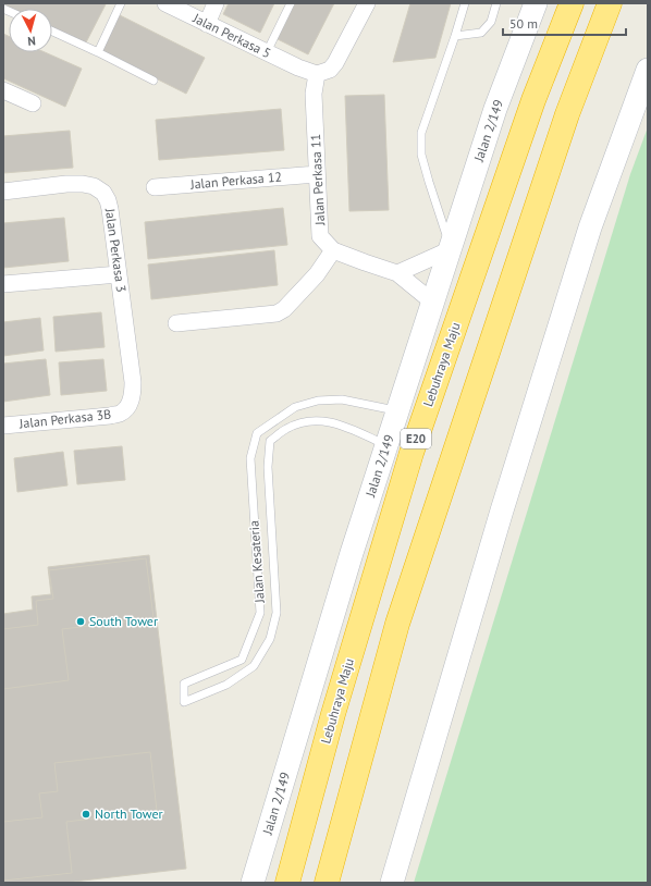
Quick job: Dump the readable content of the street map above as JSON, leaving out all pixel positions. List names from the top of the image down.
{
  "streets": {
    "highway": ["Lebuhraya Maju", "E20"],
    "main road": ["Jalan 2/149"],
    "street": [
      "Jalan Perkasa 5",
      "Jalan Perkasa 11",
      "Jalan Perkasa 12",
      "Jalan Perkasa 3",
      "Jalan Perkasa 3B"
    ],
    "lane": ["Jalan Kesateria"]
  },
  "crossings": [
    ["Jalan Perkasa 5", "Jalan Perkasa 11"],
    ["Jalan 2/149", "Jalan Kesateria"],
    ["Jalan Perkasa 11", "Jalan Perkasa 12"],
    ["Jalan Perkasa 3", "Jalan Perkasa 3B"]
  ],
  "places": ["South Tower", "North Tower"],
  "scale_bar": "50 m",
  "north": "bottom"
}
